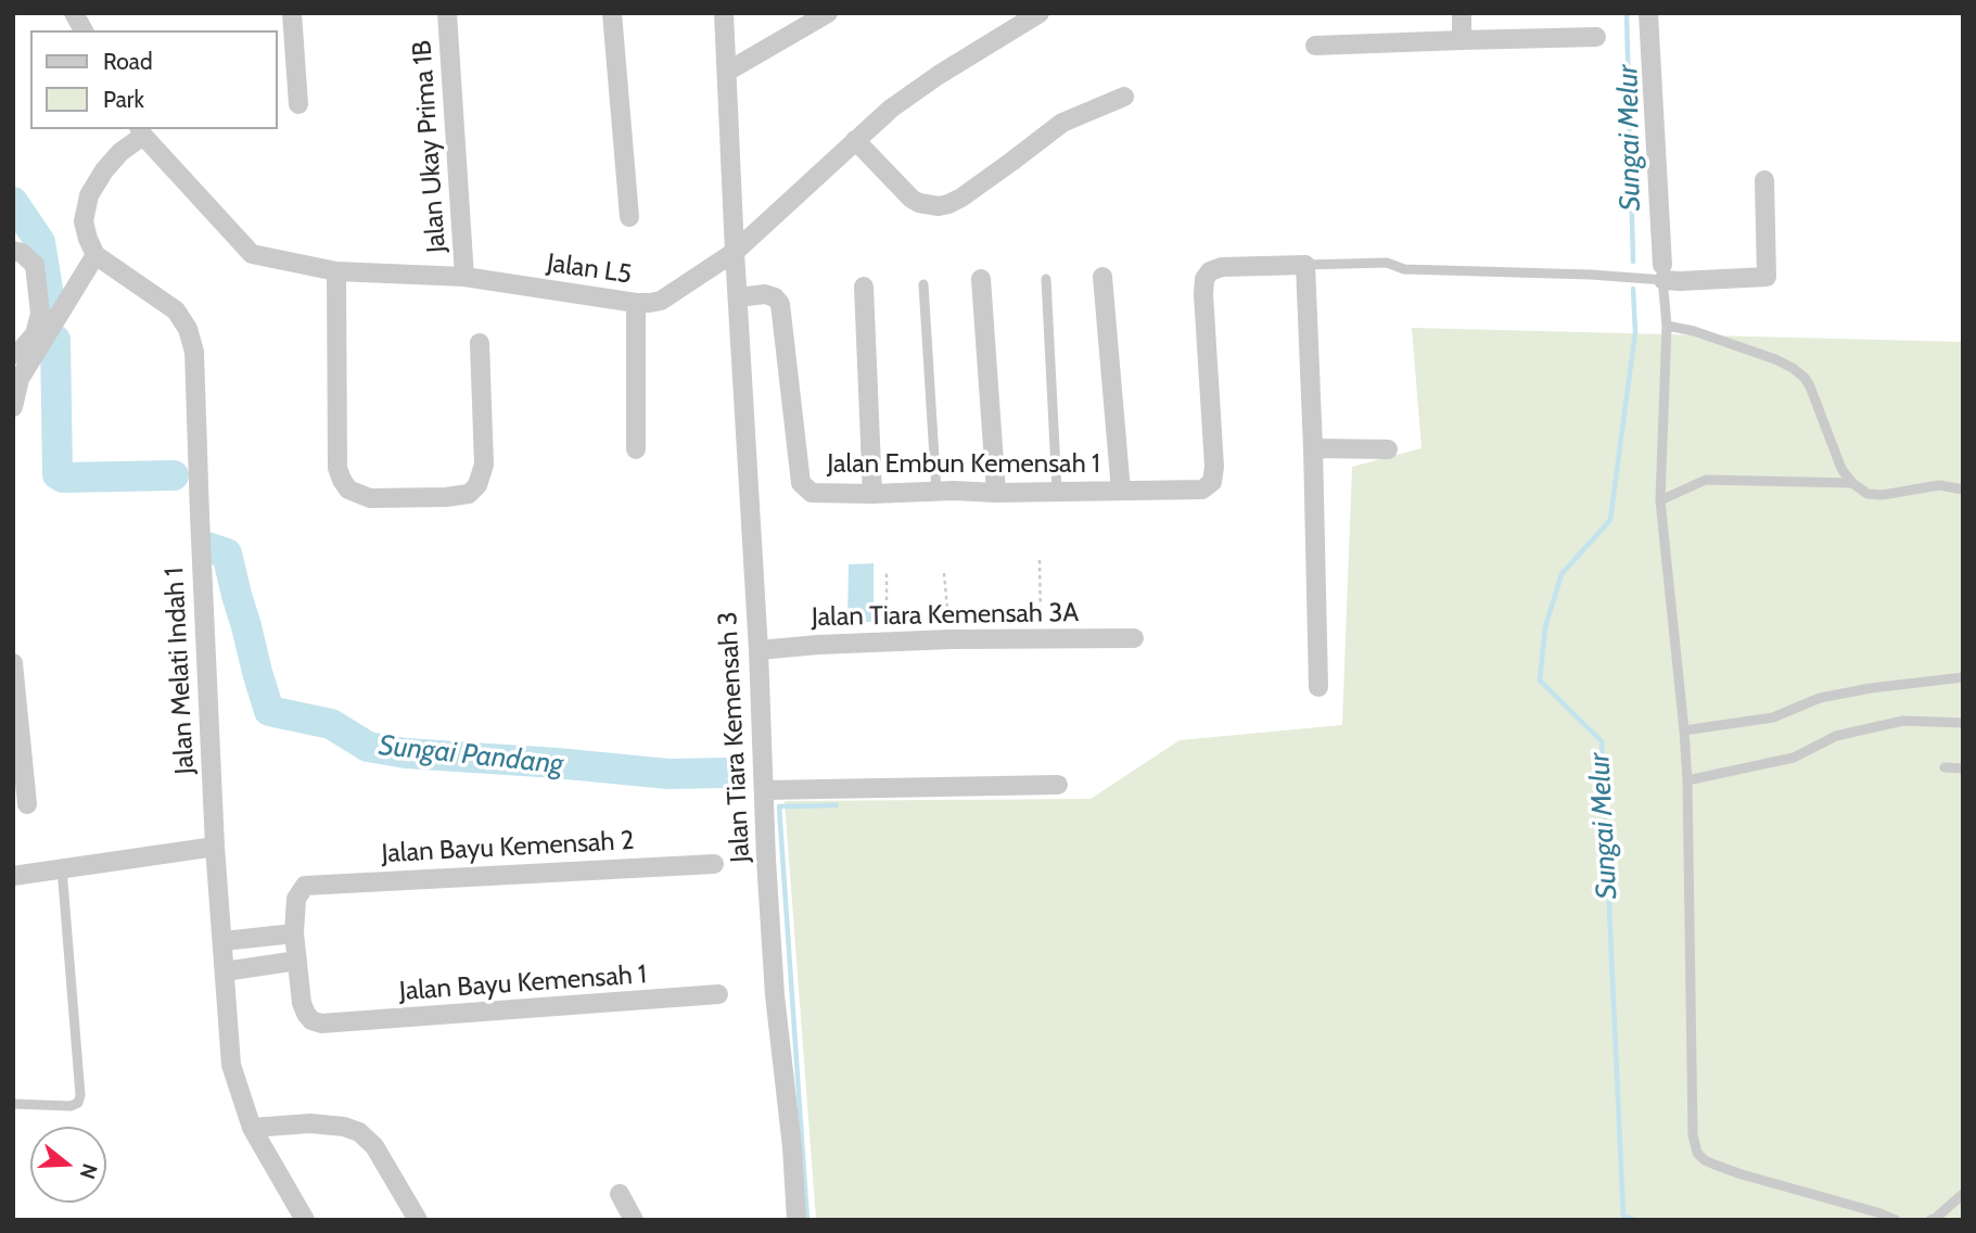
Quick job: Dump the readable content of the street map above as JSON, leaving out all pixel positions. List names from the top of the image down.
{
  "streets": {
    "street": [
      "Jalan Ukay Prima 1B",
      "Jalan L5",
      "Jalan Embun Kemensah 1",
      "Jalan Tiara Kemensah 3A",
      "Jalan Melati Indah 1",
      "Jalan Tiara Kemensah 3",
      "Jalan Bayu Kemensah 2",
      "Jalan Bayu Kemensah 1"
    ]
  },
  "crossings": [
    ["Jalan Ukay Prima 1B", "Jalan L5"],
    ["Jalan L5", "Jalan Tiara Kemensah 3"],
    ["Jalan Embun Kemensah 1", "Jalan Tiara Kemensah 3"],
    ["Jalan Tiara Kemensah 3A", "Jalan Tiara Kemensah 3"]
  ],
  "water": ["Sungai Melur", "Sungai Pandang"],
  "legend": ["Road", "Park"],
  "north": "right"
}
